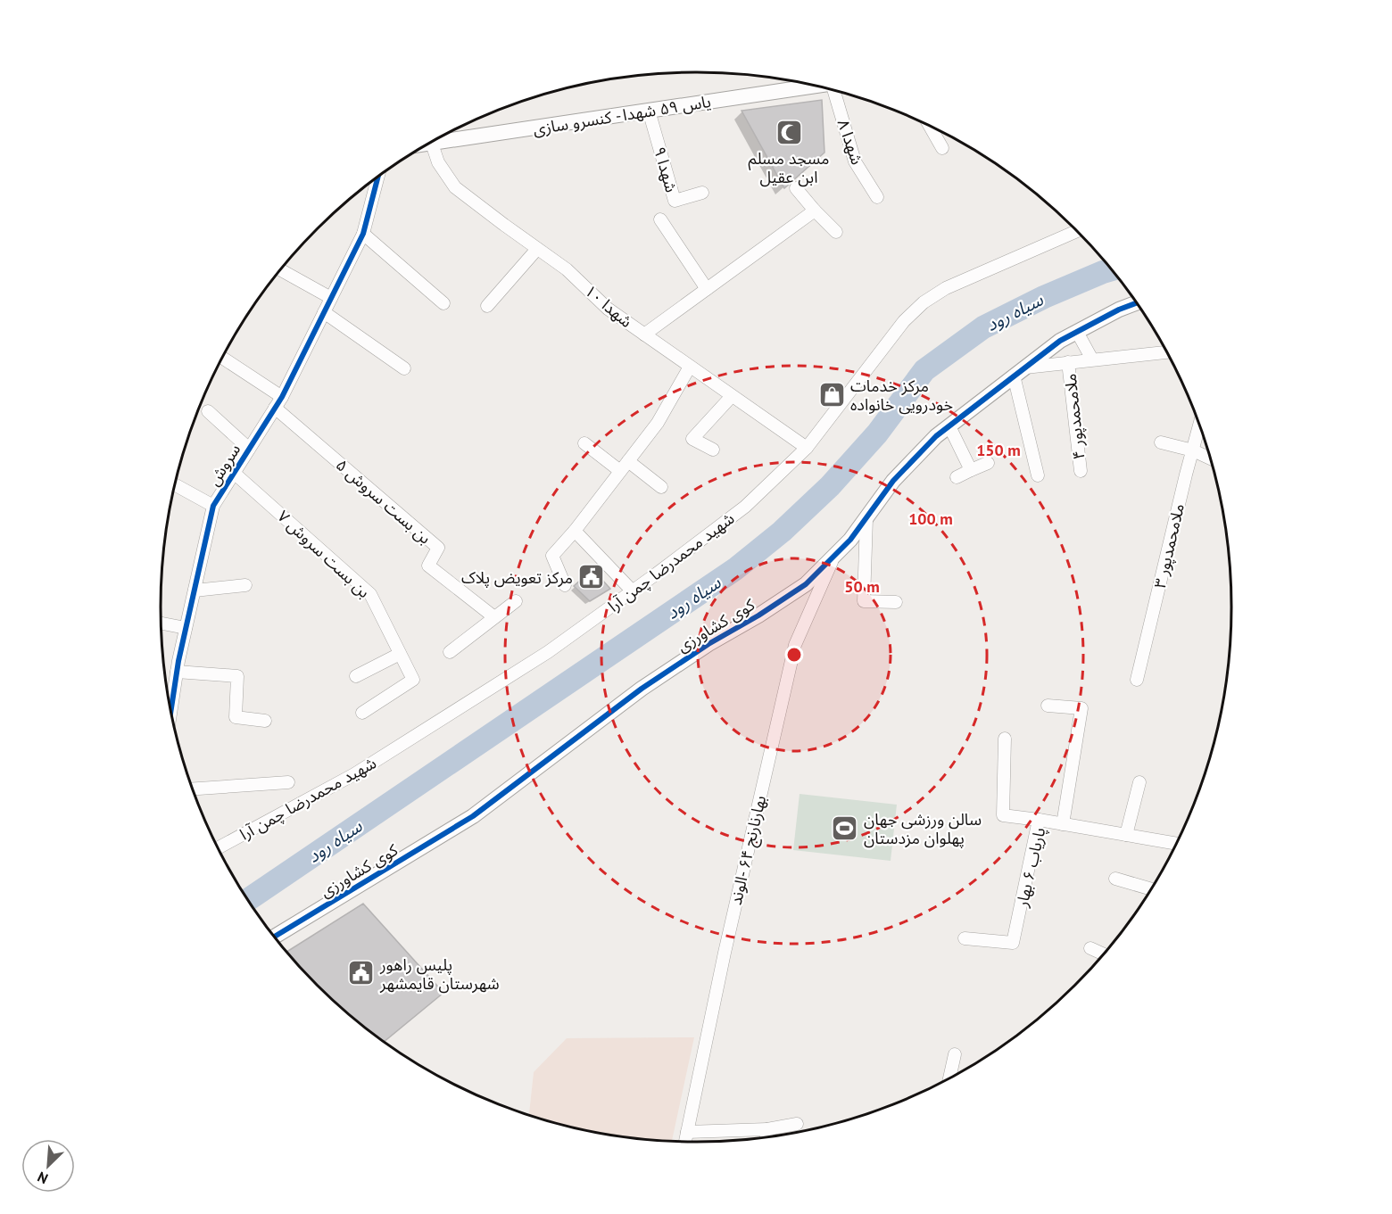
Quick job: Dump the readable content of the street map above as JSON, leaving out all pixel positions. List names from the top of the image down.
{
  "streets": {
    "street": [
      "یاس ۵۹ شهدا - کنسرو سازی",
      "شهدا ۸",
      "شهدا ۹",
      "شهدا ۱۰",
      "ملامحمدپور ۴",
      "سروش",
      "بن بست سروش ۵",
      "ملامحمدپور ۳",
      "بن بست سروش ۷",
      "شهید محمدرضا چمن آرا",
      "کوی کشاورزی",
      "بهارنارنج ۶۴ -الوند",
      "پاریاب ۶ بهار"
    ]
  },
  "crossings": [
    ["یاس ۵۹ شهدا - کنسرو سازی", "شهدا ۹"],
    ["یاس ۵۹ شهدا - کنسرو سازی", "شهدا ۱۰"],
    ["شهدا ۱۰", "شهید محمدرضا چمن آرا"],
    ["سروش", "بن بست سروش ۵"],
    ["سروش", "بن بست سروش ۷"],
    ["کوی کشاورزی", "بهارنارنج ۶۴ -الوند"]
  ],
  "water": ["سیاه رود"],
  "places": {
    "mosque": ["مسجد مسلم ابن عقیل"],
    "shop": ["مرکز خدمات خودرویی خانواده"],
    "public building": ["مرکز تعویض پلاک", "پلیس راهور شهرستان قایمشهر"],
    "sports": ["سالن ورزشی جهان پهلوان مزدستان"]
  },
  "north": "bottom left",
  "rings": ["150 m", "100 m", "50 m"]
}
